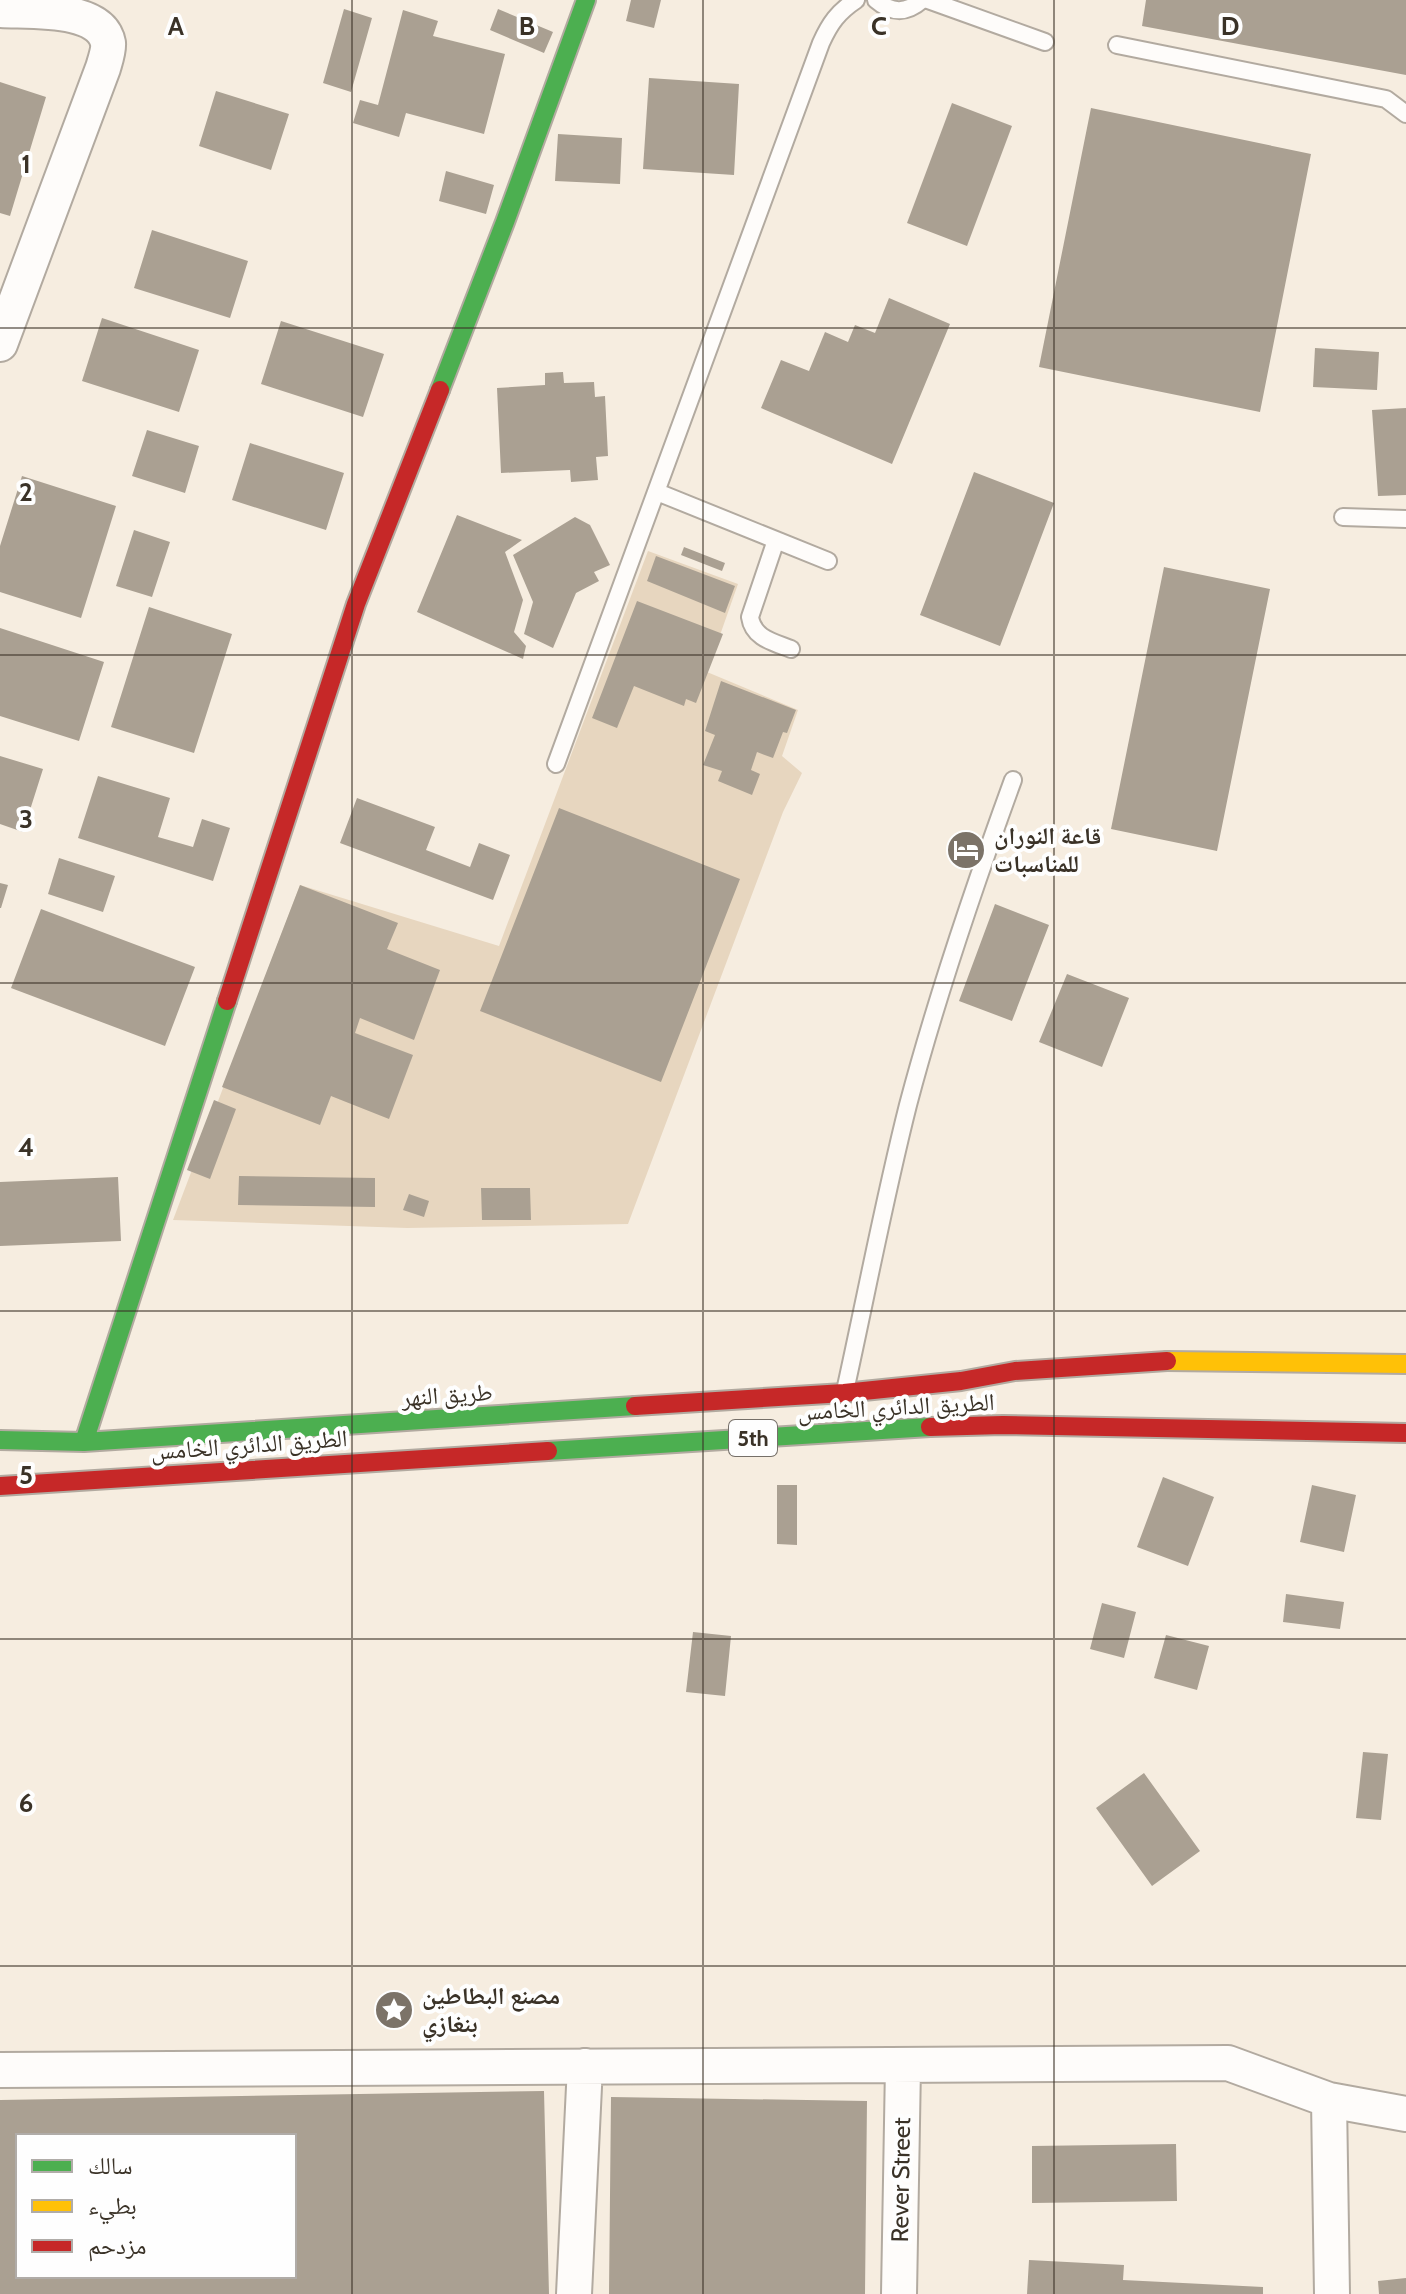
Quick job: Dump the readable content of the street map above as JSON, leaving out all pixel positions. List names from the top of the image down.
{
  "streets": {
    "main road": ["طريق النهر", "الطريق الدائري الخامس", "5th"],
    "street": ["Rever Street"]
  },
  "crossings": [
    ["طريق النهر", "الطريق الدائري الخامس"]
  ],
  "places": {
    "hotel": ["قاعة النوران للمناسبات"],
    "place": ["مصنع البطاطين بنغازي"]
  },
  "legend": ["سالك", "بطيء", "مزدحم"],
  "grid": {
    "columns": [
      "A",
      "B",
      "C",
      "D"
    ],
    "rows": [
      "1",
      "2",
      "3",
      "4",
      "5",
      "6"
    ]
  }
}
